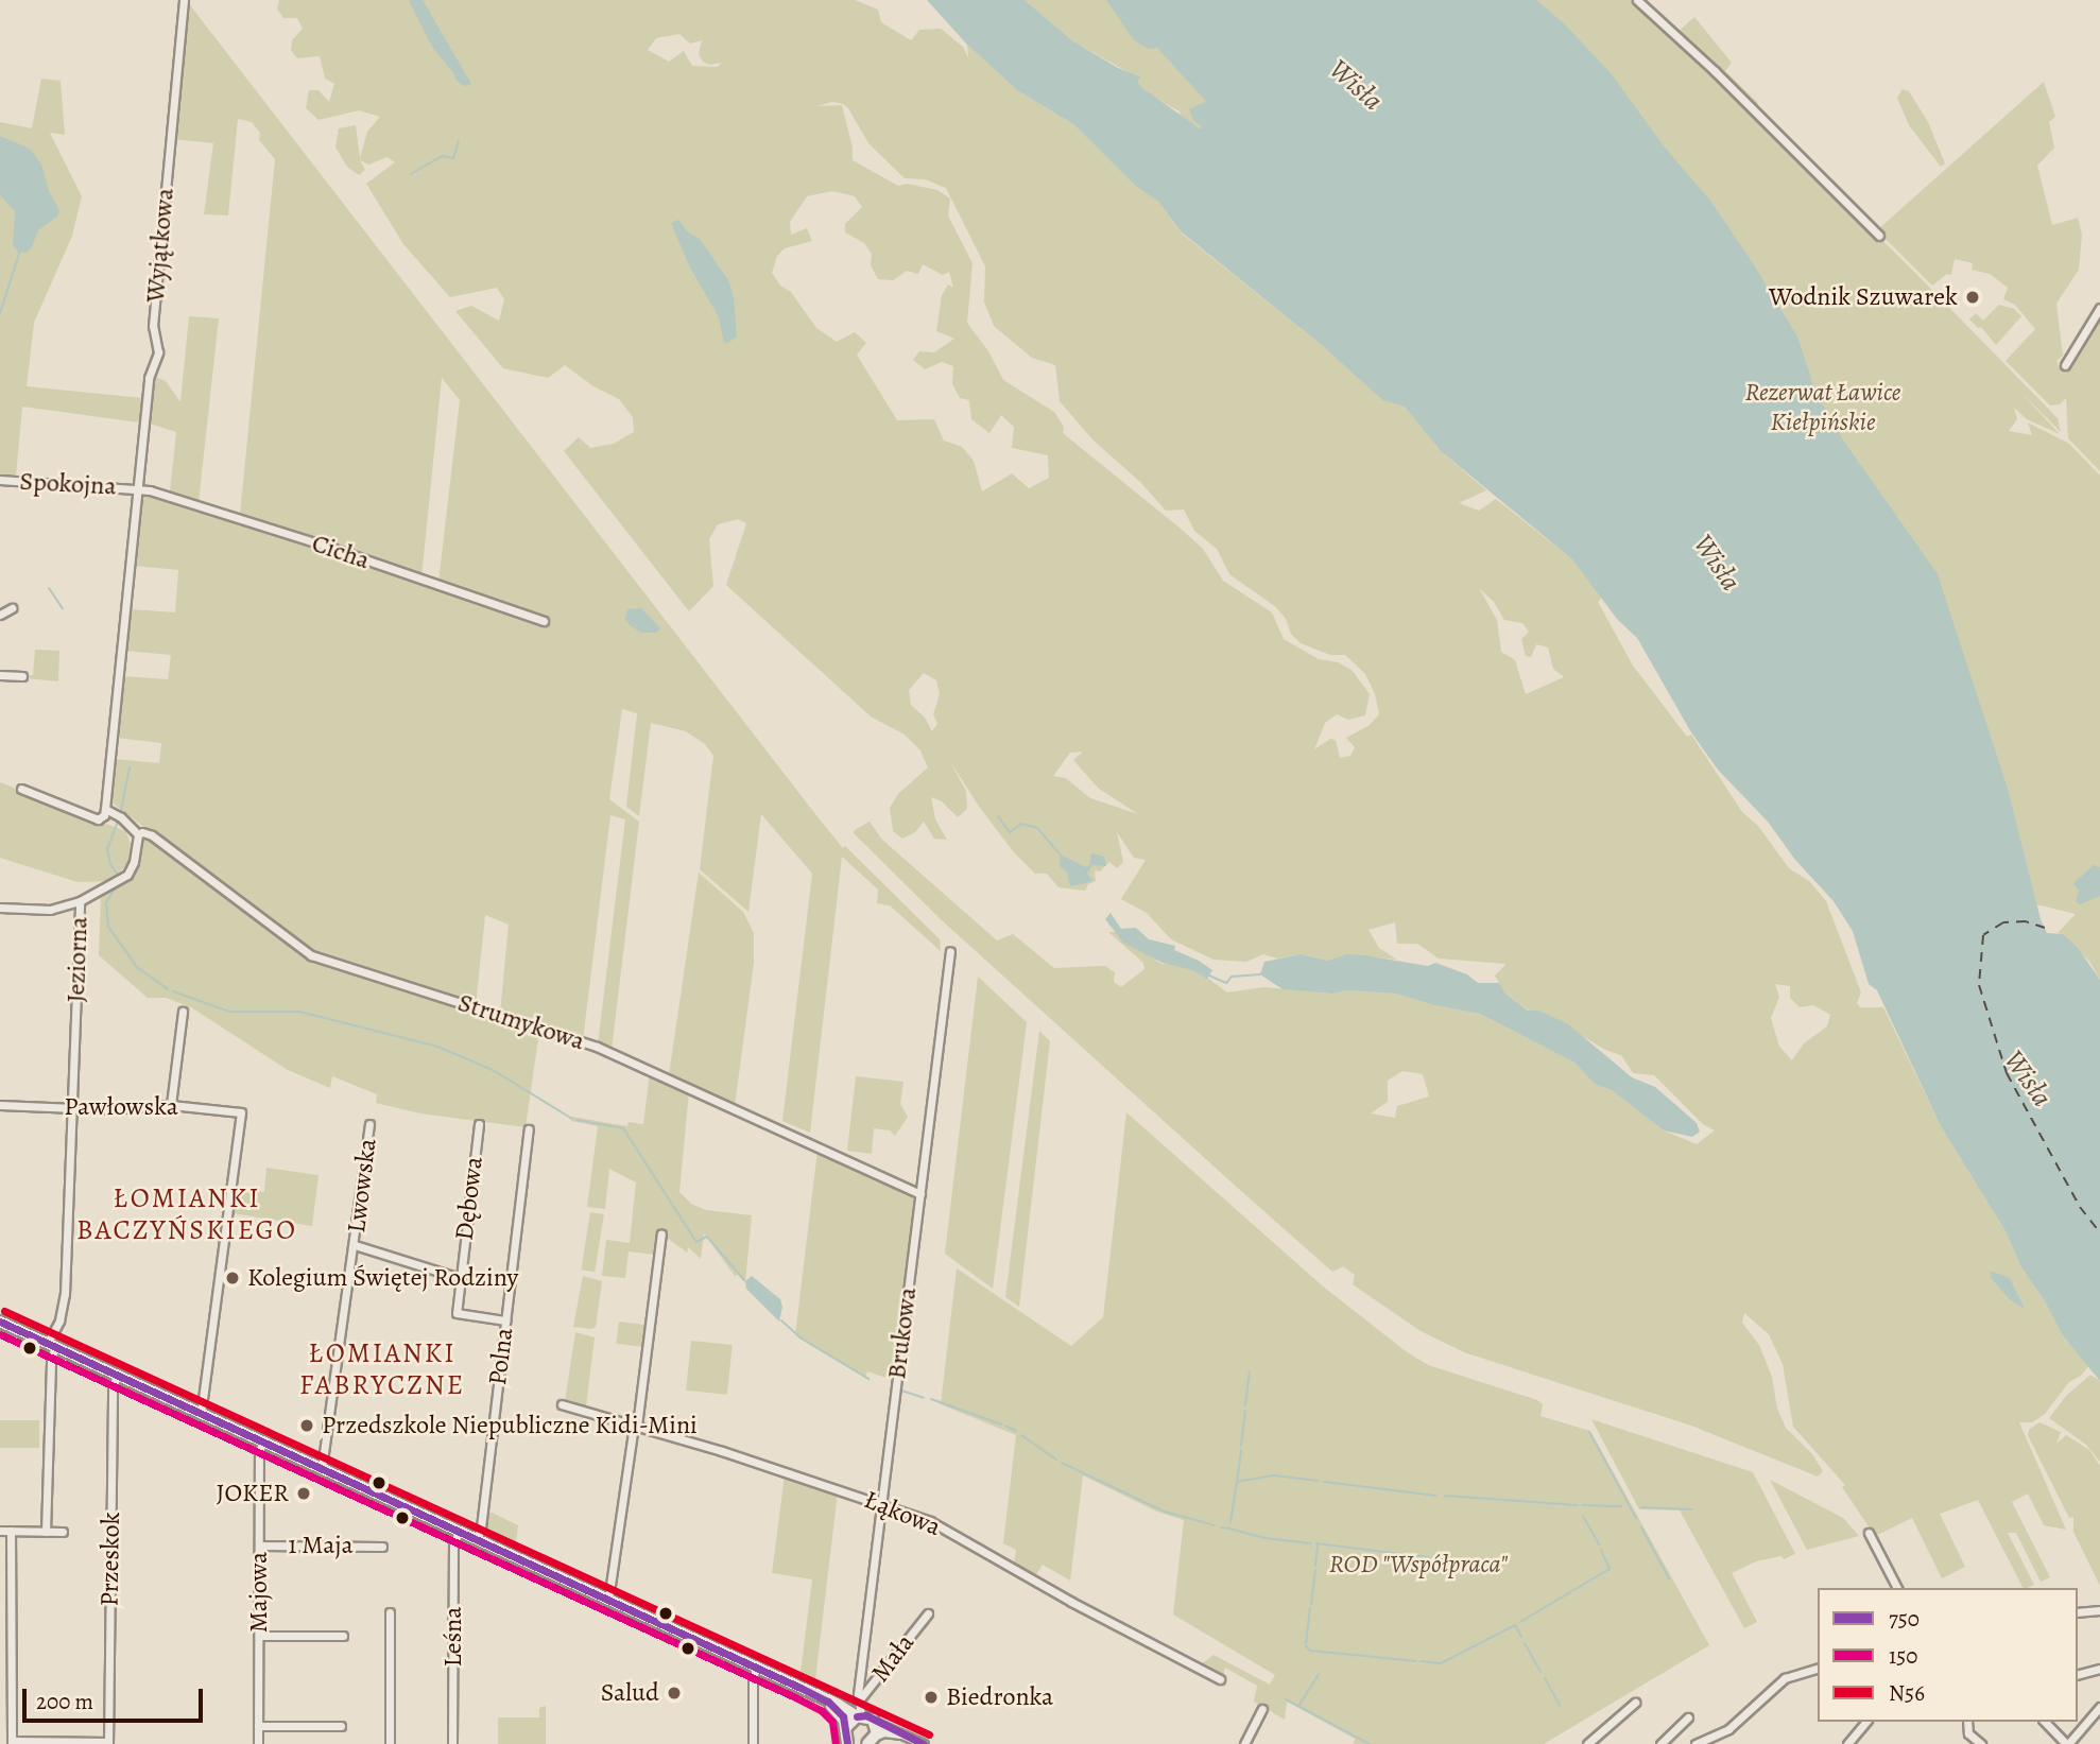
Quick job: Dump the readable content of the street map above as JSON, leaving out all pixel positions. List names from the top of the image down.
{
  "streets": {
    "street": [
      "Wyjątkowa",
      "Spokojna",
      "Cicha",
      "Jeziorna",
      "Strumykowa",
      "Pawłowska",
      "Lwowska",
      "Dębowa",
      "Brukowa",
      "Polna",
      "Łąkowa",
      "1 Maja",
      "Przeskok",
      "Majowa",
      "Leśna",
      "Mała"
    ]
  },
  "crossings": [
    ["Wyjątkowa", "Spokojna"],
    ["Wyjątkowa", "Cicha"],
    ["Spokojna", "Cicha"],
    ["Jeziorna", "Strumykowa"],
    ["Jeziorna", "Pawłowska"],
    ["Strumykowa", "Brukowa"],
    ["Dębowa", "Polna"],
    ["Brukowa", "Łąkowa"],
    ["Brukowa", "Mała"],
    ["1 Maja", "Majowa"]
  ],
  "districts": ["ŁOMIANKI BACZYŃSKIEGO", "ŁOMIANKI FABRYCZNE"],
  "water": ["Wisła"],
  "parks": ["Rezerwat Ławice Kiełpińskie", "ROD \"Współpraca\""],
  "places": [
    "Wodnik Szuwarek",
    "Kolegium Świętej Rodziny",
    "Przedszkole Niepubliczne Kidi-Mini",
    "JOKER",
    "Salud",
    "Biedronka"
  ],
  "lines": ["transit line N56", "transit line 750", "transit line 150"],
  "legend": ["750", "150", "N56"],
  "scale_bar": "200 m"
}
